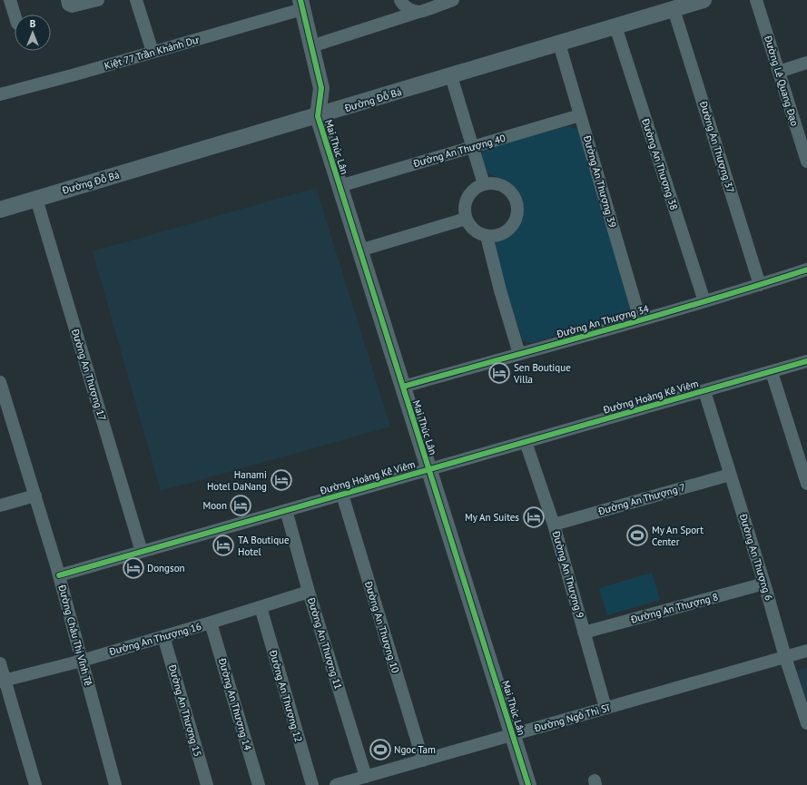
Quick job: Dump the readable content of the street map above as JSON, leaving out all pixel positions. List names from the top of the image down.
{
  "streets": {
    "street": [
      "Kiệt 77 Trần Khánh Dư",
      "Đường Lê Quang Đạo",
      "Đường Đỗ Bá",
      "Mai Thúc Lân",
      "Đường An Thượng 37",
      "Đường An Thượng 40",
      "Đường An Thượng 38",
      "Đường An Thượng 39",
      "Đường An Thượng 34",
      "Đường An Thượng 17",
      "Đường Hoàng Kế Viêm",
      "Đường An Thượng 7",
      "Đường An Thượng 6",
      "Đường An Thượng 9",
      "Đường An Thượng 8",
      "Đường An Thượng 10",
      "Đường Châu Thị Vĩnh Tế",
      "Đường An Thượng 16",
      "Đường An Thượng 11",
      "Đường An Thượng 12",
      "Đường An Thượng 14",
      "Đường An Thượng 15",
      "Đường Ngô Thì Sĩ"
    ]
  },
  "crossings": [
    ["Đường Đỗ Bá", "Mai Thúc Lân"],
    ["Đường Đỗ Bá", "Đường An Thượng 37"],
    ["Đường Đỗ Bá", "Đường An Thượng 38"],
    ["Đường Đỗ Bá", "Đường An Thượng 39"],
    ["Đường Đỗ Bá", "Đường An Thượng 17"],
    ["Mai Thúc Lân", "Đường An Thượng 40"],
    ["Mai Thúc Lân", "Đường An Thượng 34"],
    ["Mai Thúc Lân", "Đường Hoàng Kế Viêm"],
    ["Mai Thúc Lân", "Đường Ngô Thì Sĩ"],
    ["Đường An Thượng 37", "Đường An Thượng 34"],
    ["Đường An Thượng 40", "Đường An Thượng 39"],
    ["Đường An Thượng 38", "Đường An Thượng 34"],
    ["Đường An Thượng 39", "Đường An Thượng 34"],
    ["Đường An Thượng 17", "Đường Hoàng Kế Viêm"],
    ["Đường Hoàng Kế Viêm", "Đường An Thượng 6"],
    ["Đường Hoàng Kế Viêm", "Đường An Thượng 9"],
    ["Đường Hoàng Kế Viêm", "Đường An Thượng 10"],
    ["Đường Hoàng Kế Viêm", "Đường Châu Thị Vĩnh Tế"],
    ["Đường Hoàng Kế Viêm", "Đường An Thượng 11"],
    ["Đường An Thượng 7", "Đường An Thượng 6"],
    ["Đường An Thượng 7", "Đường An Thượng 9"],
    ["Đường An Thượng 6", "Đường An Thượng 8"],
    ["Đường An Thượng 6", "Đường Ngô Thì Sĩ"],
    ["Đường An Thượng 9", "Đường An Thượng 8"],
    ["Đường An Thượng 9", "Đường Ngô Thì Sĩ"],
    ["Đường An Thượng 10", "Đường Ngô Thì Sĩ"],
    ["Đường Châu Thị Vĩnh Tế", "Đường An Thượng 16"],
    ["Đường An Thượng 16", "Đường An Thượng 11"],
    ["Đường An Thượng 16", "Đường An Thượng 12"],
    ["Đường An Thượng 16", "Đường An Thượng 14"],
    ["Đường An Thượng 16", "Đường An Thượng 15"],
    ["Đường An Thượng 11", "Đường Ngô Thì Sĩ"]
  ],
  "places": {
    "hotel": [
      "Sen Boutique Villa",
      "Hanami Hotel DaNang",
      "Moon",
      "My An Suites",
      "TA Boutique Hotel",
      "Dongson"
    ],
    "sports": ["My An Sport Center", "Ngoc Tam"]
  },
  "north": "top"
}
